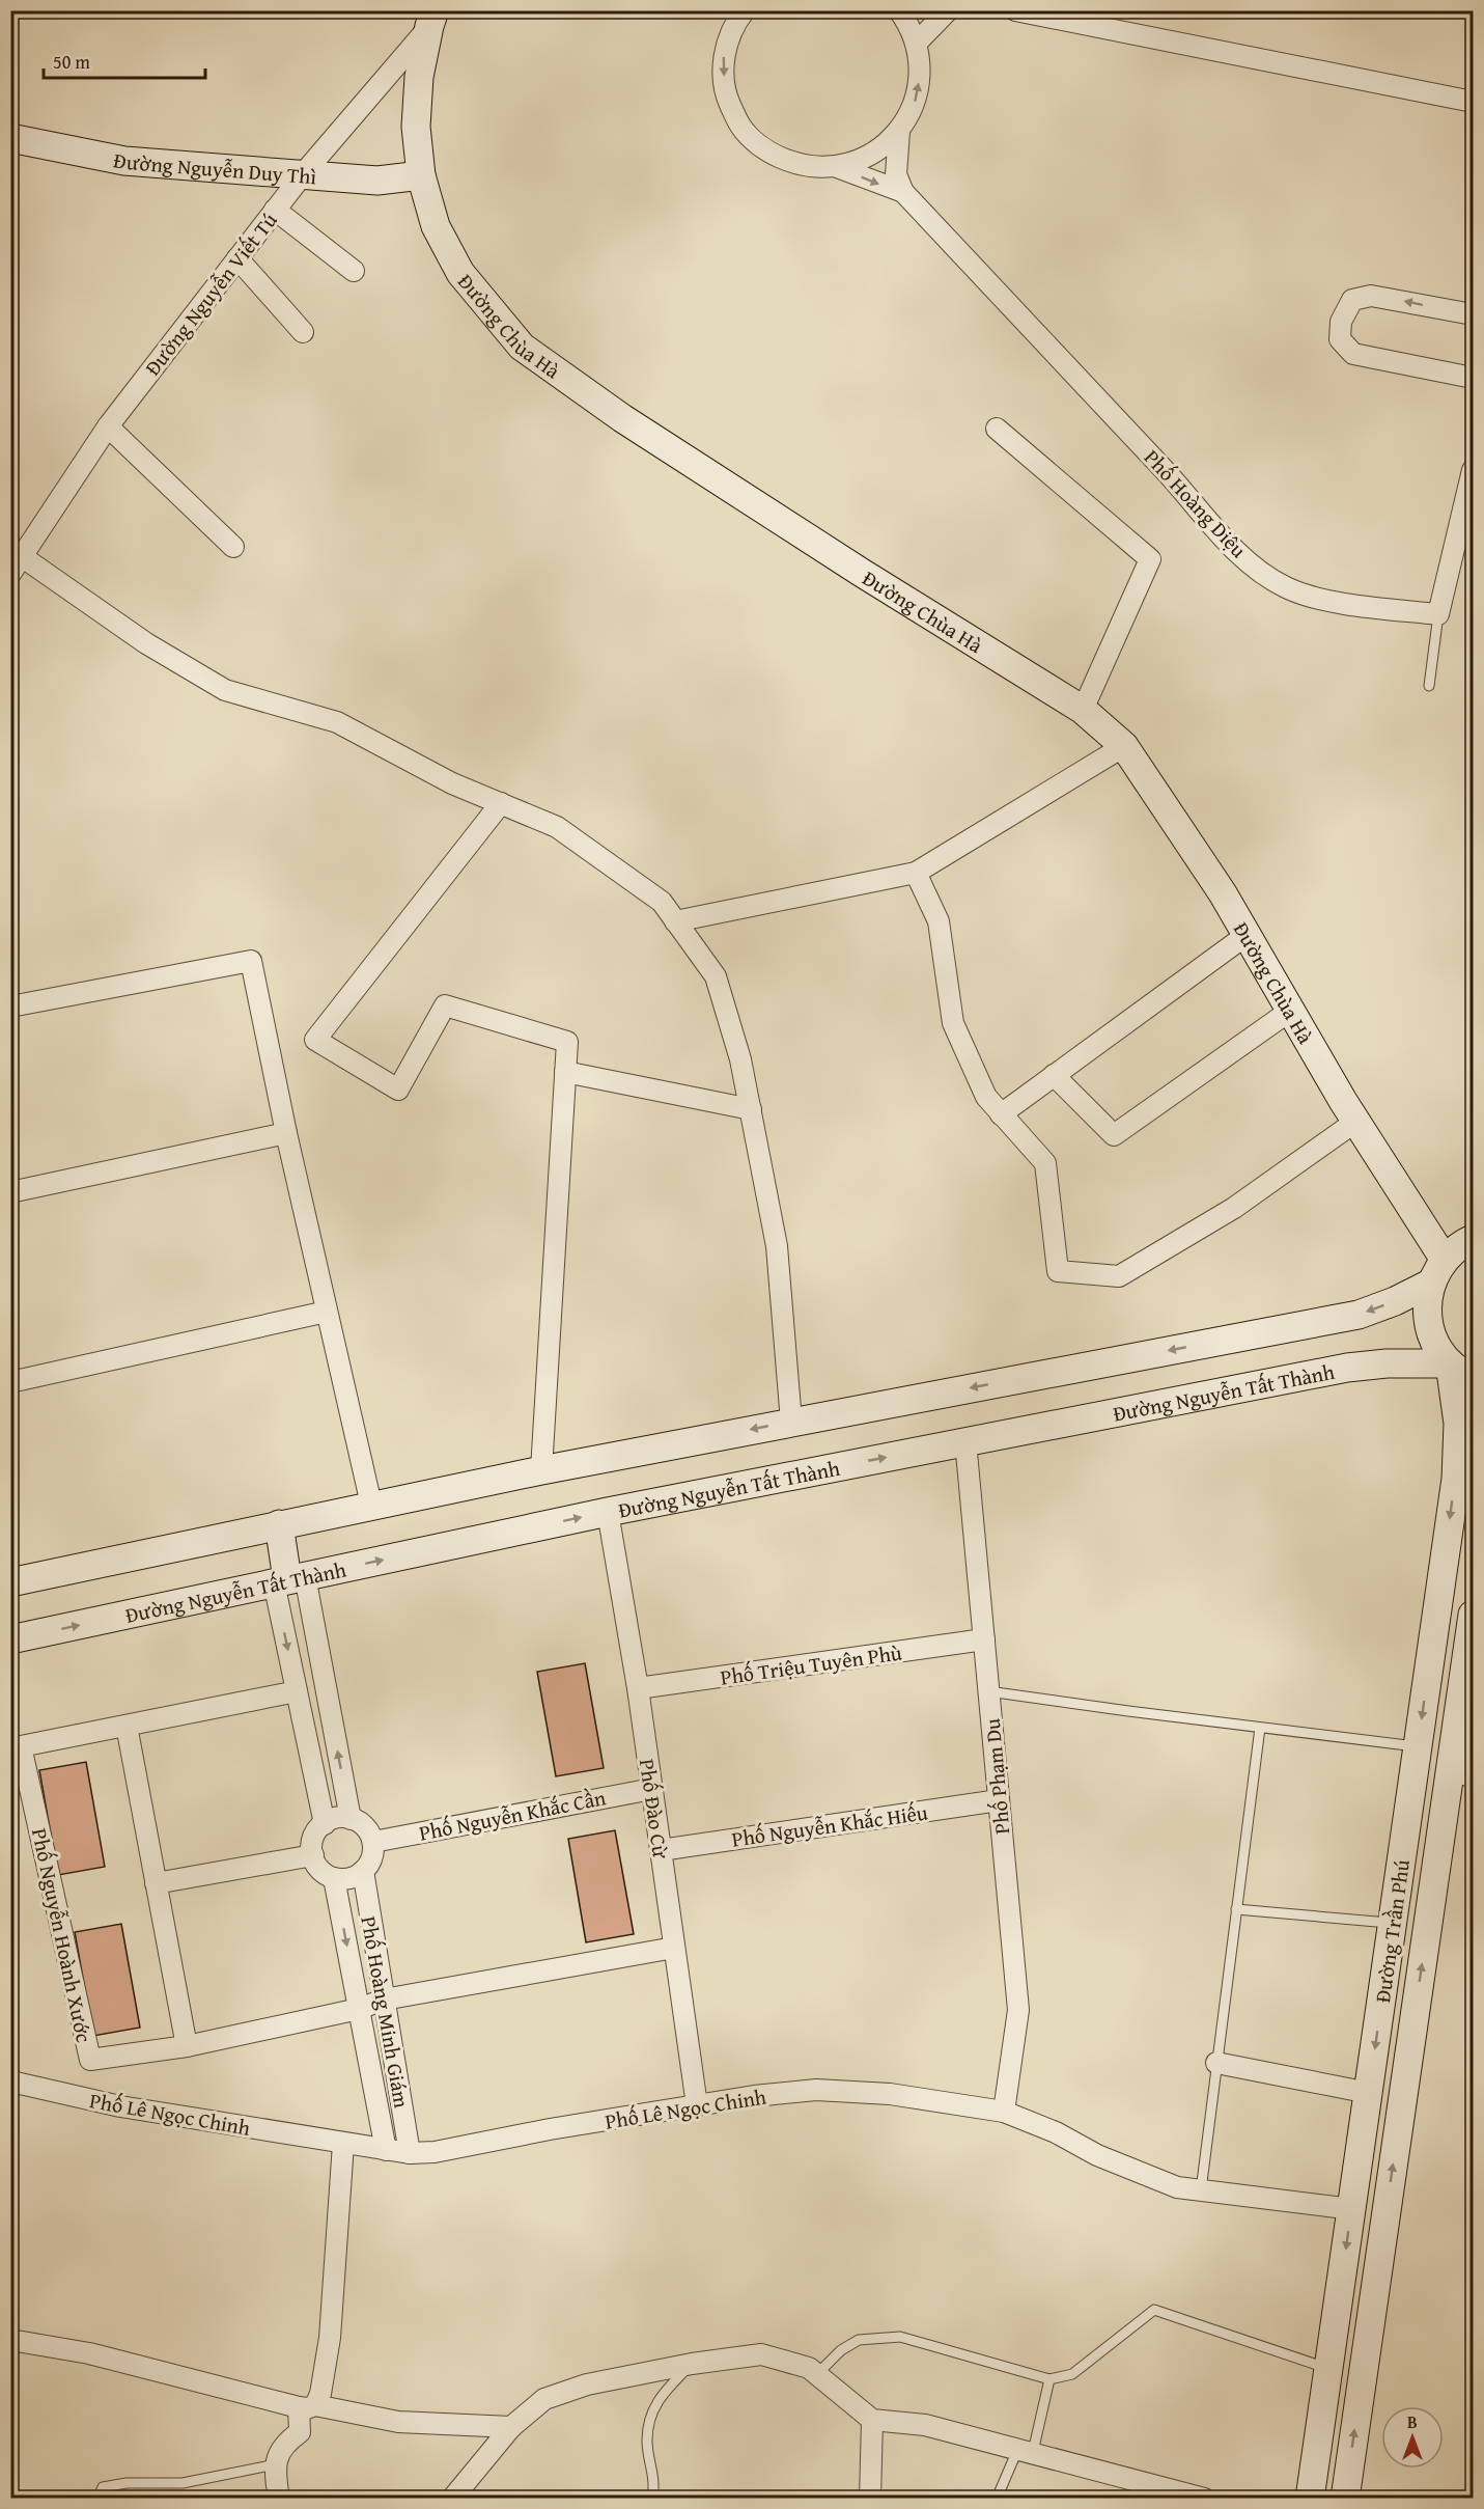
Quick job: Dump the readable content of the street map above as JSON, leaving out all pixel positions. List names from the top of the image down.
{
  "streets": {
    "main road": [
      "Đường Nguyễn Duy Thì",
      "Đường Chùa Hà",
      "Đường Nguyễn Tất Thành",
      "Đường Trần Phú"
    ],
    "street": [
      "Đường Nguyễn Viết Tú",
      "Phố Hoàng Diệu",
      "Phố Triệu Tuyên Phù",
      "Phố Phạm Du",
      "Phố Đào Cừ",
      "Phố Nguyễn Khắc Cần",
      "Phố Nguyễn Khắc Hiếu",
      "Phố Nguyễn Hoành Xước",
      "Phố Hoàng Minh Giám",
      "Phố Lê Ngọc Chinh"
    ]
  },
  "crossings": [
    ["Đường Nguyễn Duy Thì", "Đường Nguyễn Viết Tú"],
    ["Đường Nguyễn Duy Thì", "Đường Chùa Hà"],
    ["Đường Nguyễn Viết Tú", "Đường Chùa Hà"],
    ["Đường Nguyễn Tất Thành", "Phố Phạm Du"],
    ["Đường Nguyễn Tất Thành", "Phố Đào Cừ"],
    ["Đường Nguyễn Tất Thành", "Đường Trần Phú"],
    ["Phố Triệu Tuyên Phù", "Phố Phạm Du"],
    ["Phố Triệu Tuyên Phù", "Phố Đào Cừ"],
    ["Phố Phạm Du", "Phố Nguyễn Khắc Hiếu"],
    ["Phố Phạm Du", "Phố Lê Ngọc Chinh"],
    ["Phố Đào Cừ", "Phố Nguyễn Khắc Cần"],
    ["Phố Đào Cừ", "Phố Nguyễn Khắc Hiếu"],
    ["Phố Đào Cừ", "Phố Nguyễn Hoành Xước"],
    ["Phố Đào Cừ", "Phố Lê Ngọc Chinh"],
    ["Phố Nguyễn Khắc Cần", "Phố Hoàng Minh Giám"],
    ["Đường Trần Phú", "Phố Lê Ngọc Chinh"],
    ["Phố Nguyễn Hoành Xước", "Phố Hoàng Minh Giám"],
    ["Phố Hoàng Minh Giám", "Phố Lê Ngọc Chinh"]
  ],
  "scale_bar": "50 m",
  "north": "top"
}
